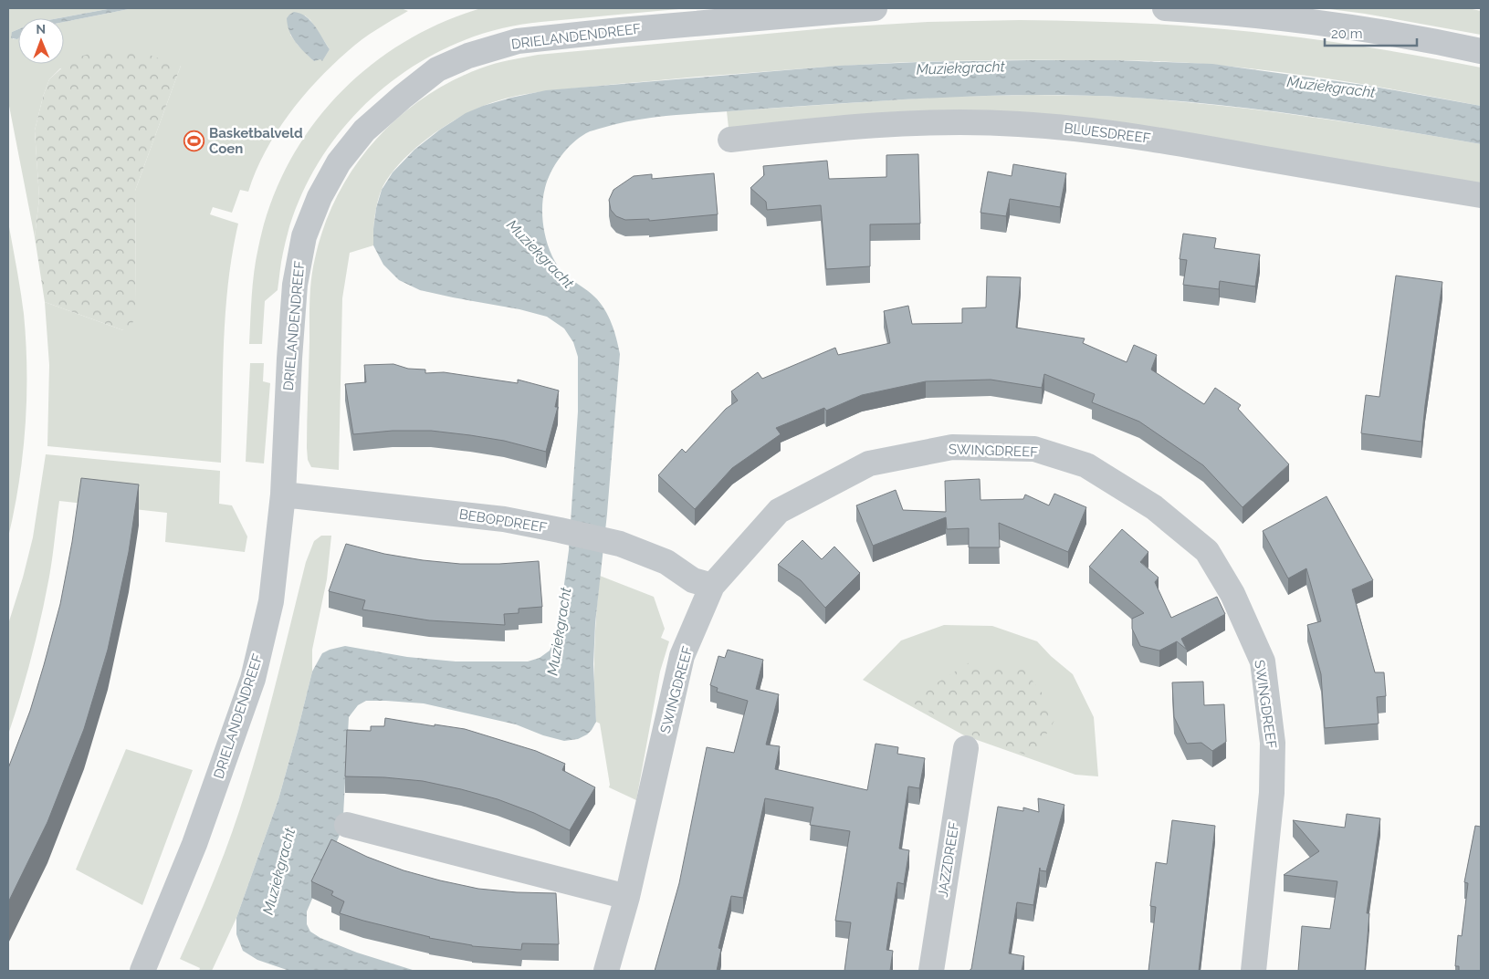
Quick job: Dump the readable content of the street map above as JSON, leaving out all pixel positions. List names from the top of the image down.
{
  "streets": {
    "street": [
      "DRIELANDENDREEF",
      "BLUESDREEF",
      "SWINGDREEF",
      "BEBOPDREEF",
      "JAZZDREEF"
    ]
  },
  "crossings": [
    ["DRIELANDENDREEF", "BEBOPDREEF"],
    ["SWINGDREEF", "BEBOPDREEF"]
  ],
  "water": ["Muziekgracht"],
  "places": {
    "sports": ["Basketbalveld Coen"]
  },
  "scale_bar": "20 m",
  "north": "top"
}
